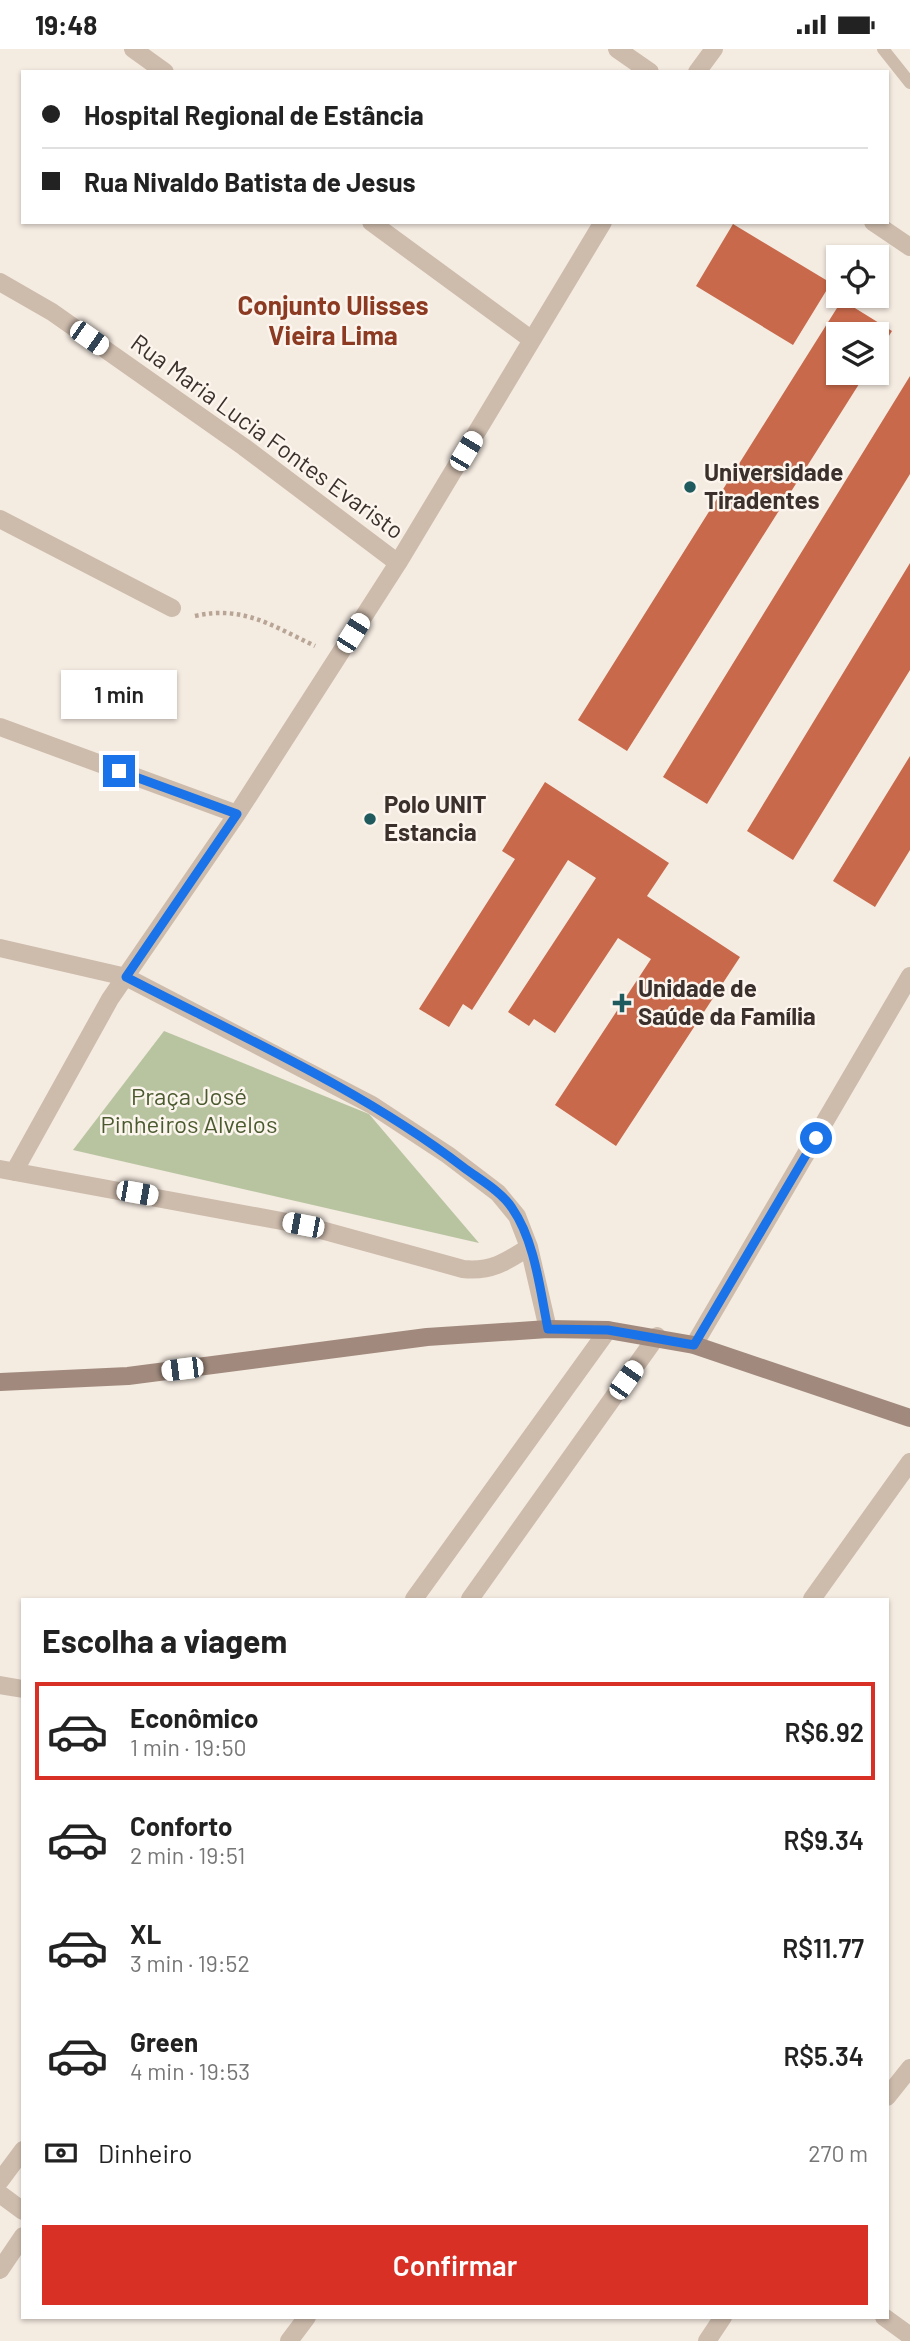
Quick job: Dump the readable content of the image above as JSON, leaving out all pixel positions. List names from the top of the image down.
{
  "streets": {
    "street": ["Rua Maria Lucia Fontes Evaristo"]
  },
  "districts": ["Conjunto Ulisses Vieira Lima"],
  "parks": ["Praça José Pinheiros Alvelos"],
  "places": {
    "other": ["Universidade Tiradentes", "Polo UNIT Estancia"],
    "health": ["Unidade de Saúde da Família"]
  },
  "page": {
    "status": "19:48",
    "banner": ["Hospital Regional de Estância", "Rua Nivaldo Batista de Jesus"],
    "bubble": "1 min",
    "heading": "Escolha a viagem",
    "list": [
      {
        "name": "Econômico",
        "note": "1 min · 19:50",
        "value": "R$6.92"
      },
      {
        "name": "Conforto",
        "note": "2 min · 19:51",
        "value": "R$9.34"
      },
      {
        "name": "XL",
        "note": "3 min · 19:52",
        "value": "R$11.77"
      },
      {
        "name": "Green",
        "note": "4 min · 19:53",
        "value": "R$5.34"
      }
    ],
    "pay": ["Dinheiro", "270 m"],
    "buttons": "Confirmar"
  }
}
